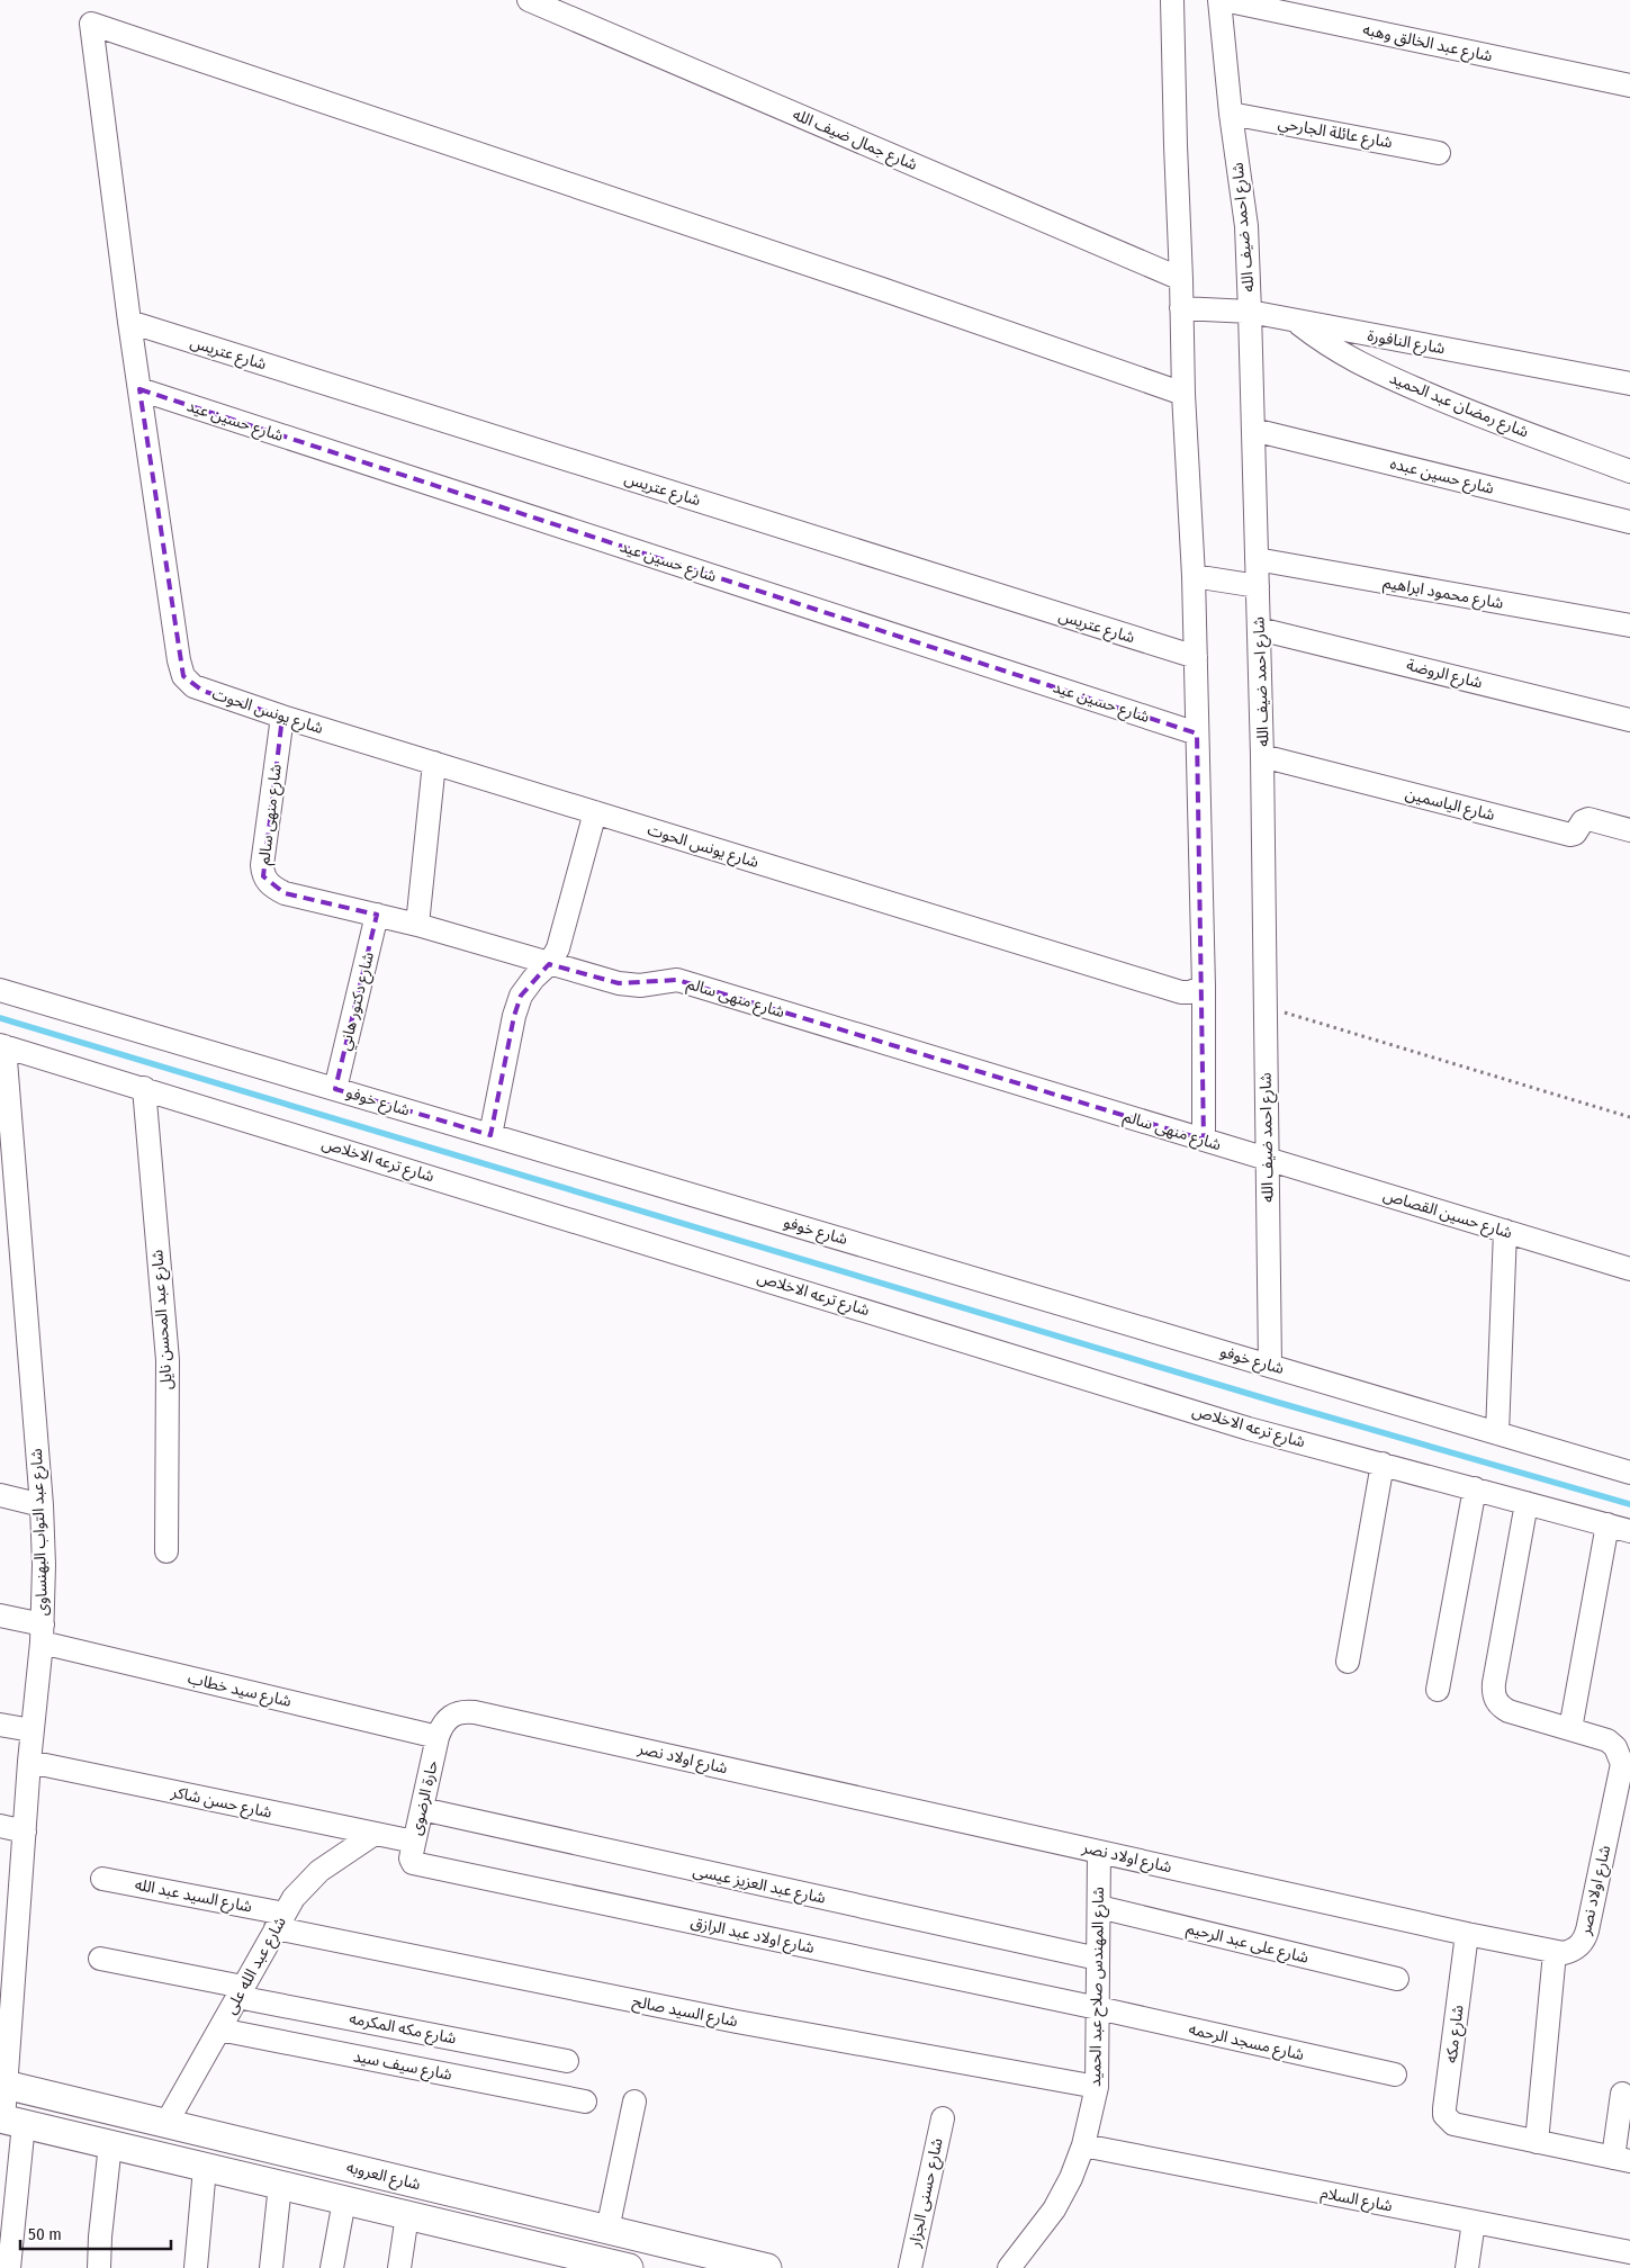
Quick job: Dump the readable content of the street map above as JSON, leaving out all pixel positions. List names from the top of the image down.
{
  "streets": {
    "street": [
      "شارع عبد الخالق وهبه",
      "شارع عائلة الجارحي",
      "شارع جمال ضيف الله",
      "شارع احمد ضيف الله",
      "شارع النافورة",
      "شارع عتريس",
      "شارع رمضان عبد الحميد",
      "شارع حسين عيد",
      "شارع حسين عبده",
      "شارع محمود ابراهيم",
      "شارع الروضة",
      "شارع يونس الحوت",
      "شارع الياسمين",
      "شارع منهى سالم",
      "شارع دكتور هاني",
      "شارع خوفو",
      "شارع ترعه الاخلاص",
      "شارع حسين القصاص",
      "شارع عبد المحسن نايل",
      "شارع عبد التواب البهنساوى",
      "شارع سيد خطاب",
      "شارع اولاد نصر",
      "حارة الرضوى",
      "شارع حسن شاكر",
      "شارع عبد العزيز عيسى",
      "شارع السيد عبد الله",
      "شارع اولاد عبد الرازق",
      "شارع على عبد الرحيم",
      "شارع عبد الله على",
      "شارع المهندس صلاح عبد الحميد",
      "شارع السيد صالح",
      "شارع مكه المكرمه",
      "شارع مكه",
      "شارع مسجد الرحمه",
      "شارع سيف سيد",
      "شارع العروبه",
      "شارع حسنى الجزار",
      "شارع السلام"
    ]
  },
  "crossings": [
    ["شارع عبد الخالق وهبه", "شارع احمد ضيف الله"],
    ["شارع عائلة الجارحي", "شارع احمد ضيف الله"],
    ["شارع احمد ضيف الله", "شارع النافورة"],
    ["شارع احمد ضيف الله", "شارع حسين عبده"],
    ["شارع احمد ضيف الله", "شارع محمود ابراهيم"],
    ["شارع احمد ضيف الله", "شارع الروضة"],
    ["شارع احمد ضيف الله", "شارع الياسمين"],
    ["شارع احمد ضيف الله", "شارع منهى سالم"],
    ["شارع احمد ضيف الله", "شارع خوفو"],
    ["شارع احمد ضيف الله", "شارع حسين القصاص"],
    ["شارع النافورة", "شارع رمضان عبد الحميد"],
    ["شارع حسين عيد", "شارع يونس الحوت"],
    ["شارع يونس الحوت", "شارع منهى سالم"],
    ["شارع منهى سالم", "شارع دكتور هاني"],
    ["شارع منهى سالم", "شارع حسين القصاص"],
    ["شارع دكتور هاني", "شارع خوفو"],
    ["شارع ترعه الاخلاص", "شارع عبد المحسن نايل"],
    ["شارع ترعه الاخلاص", "شارع عبد التواب البهنساوى"],
    ["شارع ترعه الاخلاص", "شارع اولاد نصر"],
    ["شارع عبد التواب البهنساوى", "شارع سيد خطاب"],
    ["شارع عبد التواب البهنساوى", "شارع حسن شاكر"],
    ["شارع عبد التواب البهنساوى", "شارع العروبه"],
    ["شارع سيد خطاب", "شارع اولاد نصر"],
    ["شارع سيد خطاب", "حارة الرضوى"],
    ["شارع اولاد نصر", "حارة الرضوى"],
    ["شارع اولاد نصر", "شارع المهندس صلاح عبد الحميد"],
    ["شارع اولاد نصر", "شارع مكه"],
    ["حارة الرضوى", "شارع حسن شاكر"],
    ["حارة الرضوى", "شارع عبد العزيز عيسى"],
    ["حارة الرضوى", "شارع اولاد عبد الرازق"],
    ["شارع حسن شاكر", "شارع اولاد عبد الرازق"],
    ["شارع حسن شاكر", "شارع عبد الله على"],
    ["شارع عبد العزيز عيسى", "شارع المهندس صلاح عبد الحميد"],
    ["شارع السيد عبد الله", "شارع عبد الله على"],
    ["شارع السيد عبد الله", "شارع السيد صالح"],
    ["شارع اولاد عبد الرازق", "شارع المهندس صلاح عبد الحميد"],
    ["شارع اولاد عبد الرازق", "شارع مسجد الرحمه"],
    ["شارع على عبد الرحيم", "شارع المهندس صلاح عبد الحميد"],
    ["شارع عبد الله على", "شارع السيد صالح"],
    ["شارع عبد الله على", "شارع مكه المكرمه"],
    ["شارع عبد الله على", "شارع سيف سيد"],
    ["شارع عبد الله على", "شارع العروبه"],
    ["شارع المهندس صلاح عبد الحميد", "شارع السيد صالح"],
    ["شارع المهندس صلاح عبد الحميد", "شارع مسجد الرحمه"],
    ["شارع المهندس صلاح عبد الحميد", "شارع السلام"]
  ],
  "scale_bar": "50 m"
}
